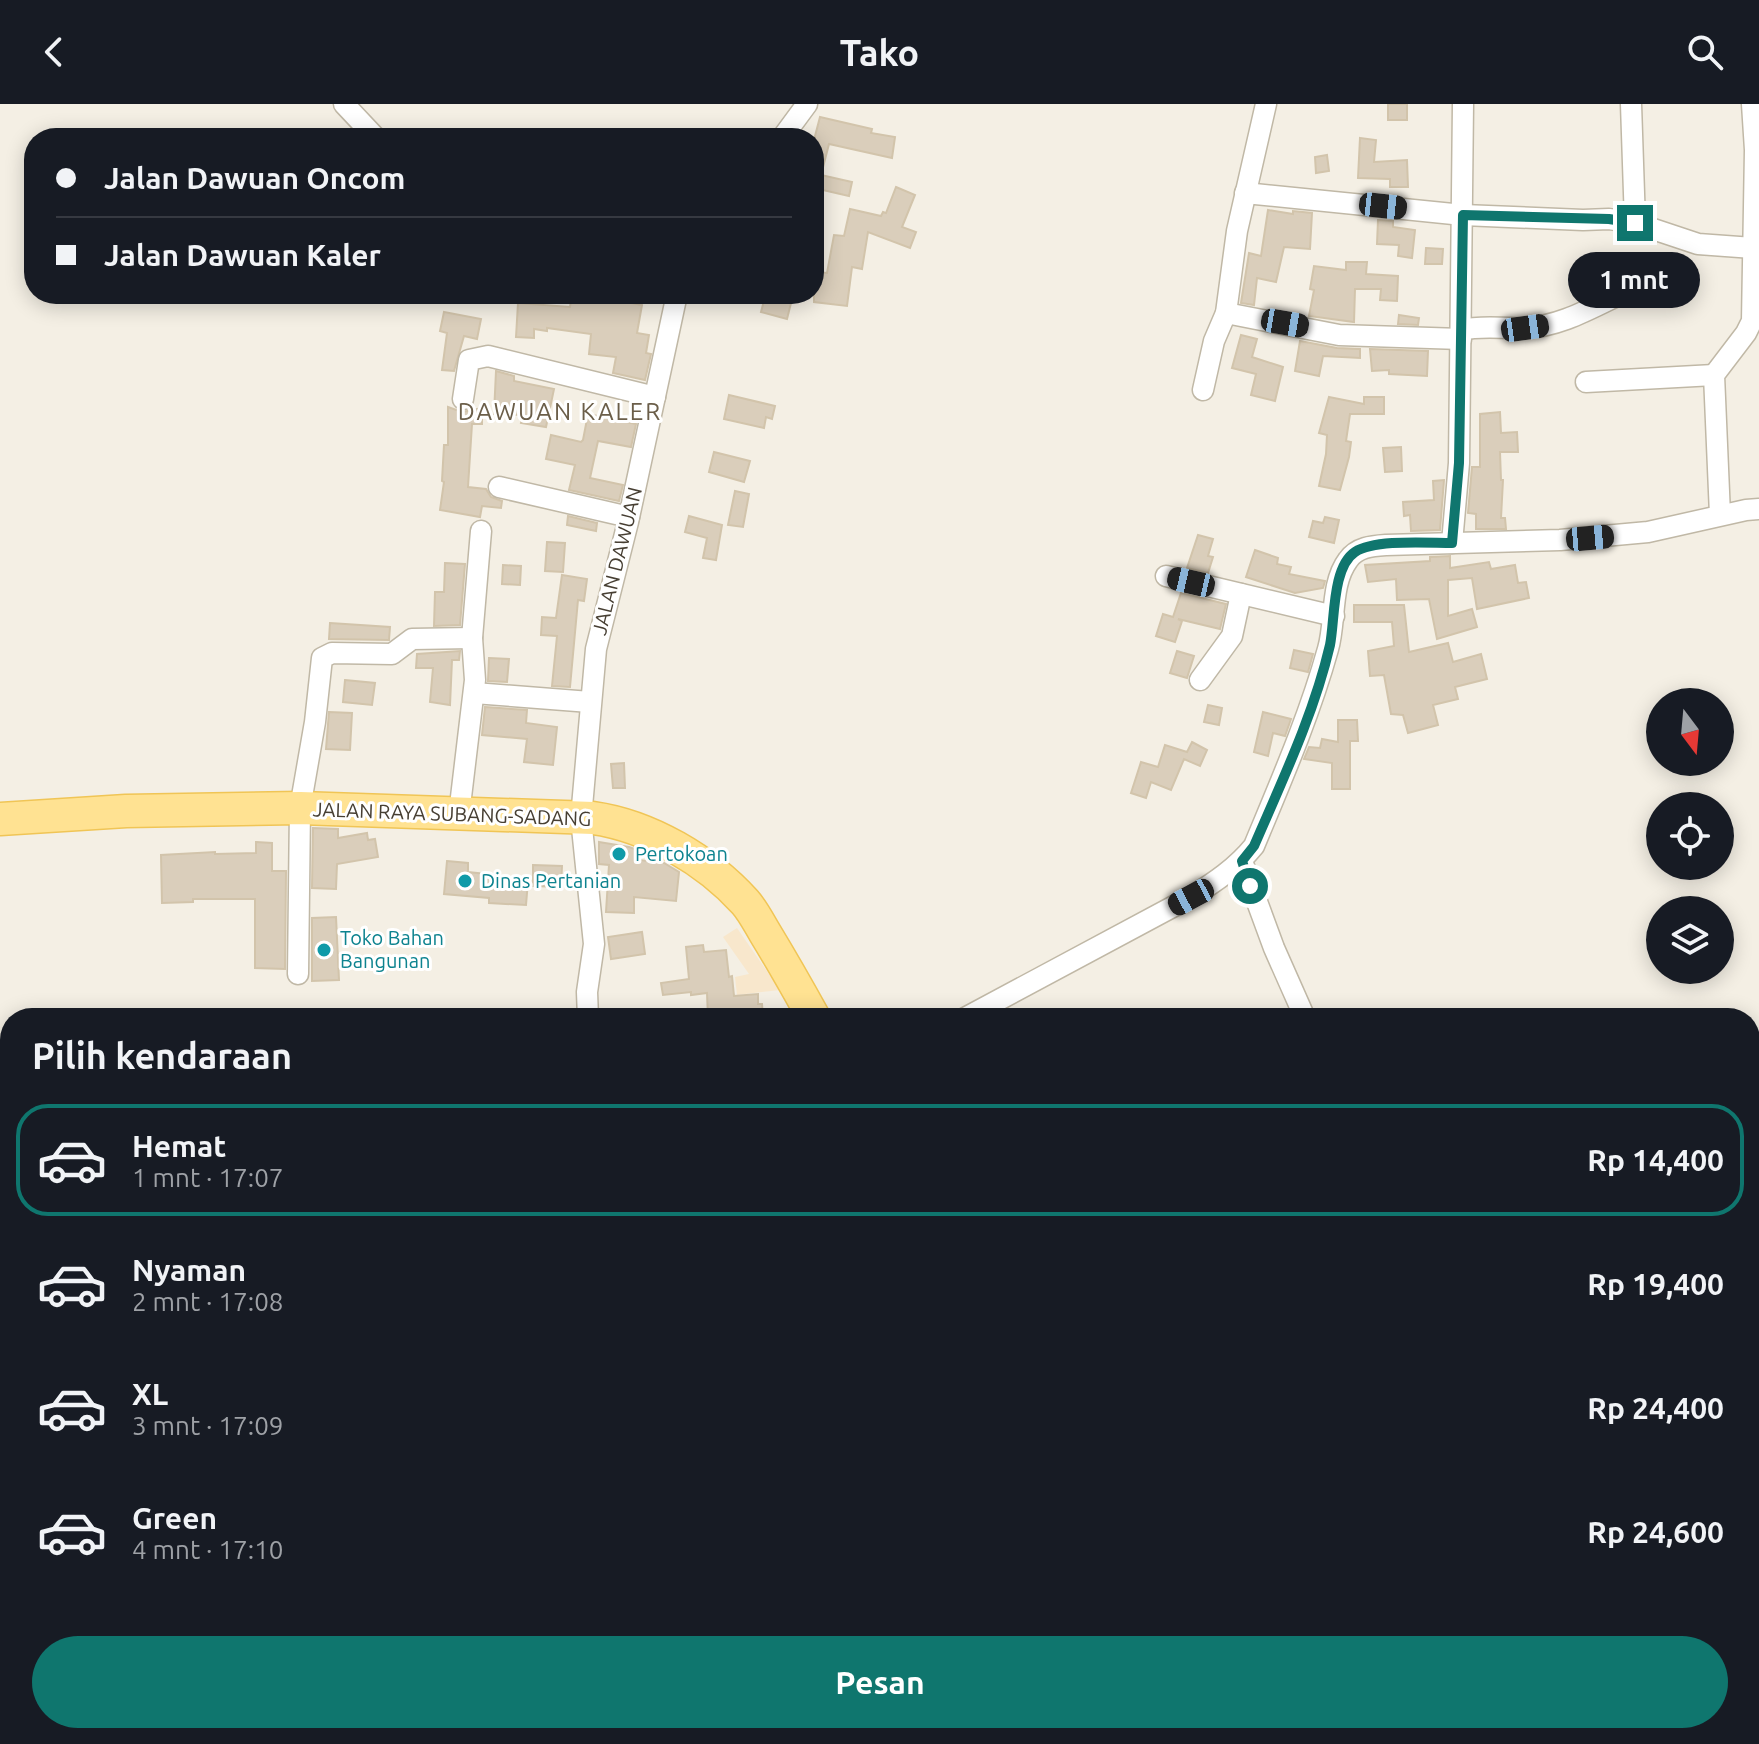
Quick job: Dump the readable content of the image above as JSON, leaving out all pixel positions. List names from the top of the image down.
{
  "streets": {
    "main road": ["JALAN RAYA SUBANG-SADANG"],
    "street": ["JALAN DAWUAN"]
  },
  "crossings": [
    ["JALAN DAWUAN", "JALAN RAYA SUBANG-SADANG"]
  ],
  "districts": ["DAWUAN KALER"],
  "places": ["Pertokoan", "Dinas Pertanian", "Toko Bahan Bangunan"],
  "north": "bottom",
  "page": {
    "header": "Tako",
    "banner": ["Jalan Dawuan Oncom", "Jalan Dawuan Kaler"],
    "bubble": "1 mnt",
    "heading": "Pilih kendaraan",
    "list": [
      {
        "name": "Hemat",
        "note": "1 mnt · 17:07",
        "value": "Rp 14,400"
      },
      {
        "name": "Nyaman",
        "note": "2 mnt · 17:08",
        "value": "Rp 19,400"
      },
      {
        "name": "XL",
        "note": "3 mnt · 17:09",
        "value": "Rp 24,400"
      },
      {
        "name": "Green",
        "note": "4 mnt · 17:10",
        "value": "Rp 24,600"
      }
    ],
    "buttons": "Pesan"
  }
}
